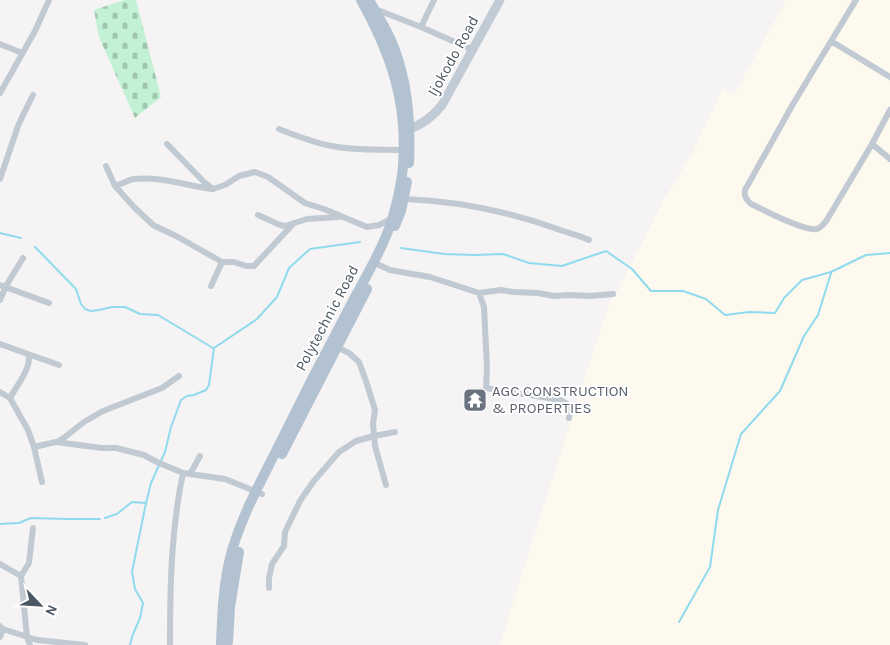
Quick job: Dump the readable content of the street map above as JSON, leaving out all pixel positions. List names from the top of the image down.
{
  "streets": {
    "main road": ["Ijokodo Road", "Polytechnic Road"]
  },
  "crossings": [
    ["Ijokodo Road", "Polytechnic Road"]
  ],
  "places": {
    "temple": ["AGC CONSTRUCTION & PROPERTIES"]
  },
  "north": "bottom right"
}
